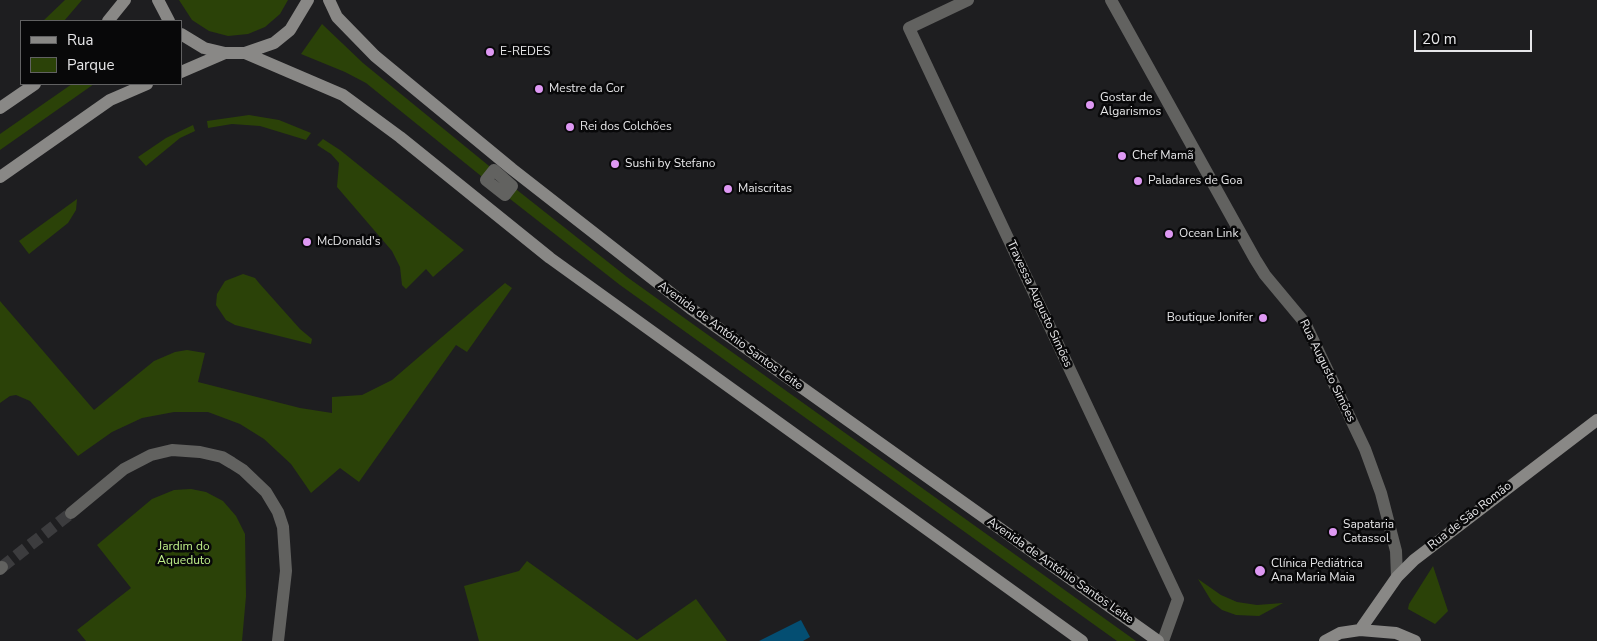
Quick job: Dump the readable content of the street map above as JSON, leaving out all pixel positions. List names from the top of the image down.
{
  "streets": {
    "main road": ["Avenida de António Santos Leite", "Rua de São Romão"],
    "street": ["Travessa Augusto Simões", "Rua Augusto Simões"]
  },
  "crossings": [
    ["Rua Augusto Simões", "Rua de São Romão"]
  ],
  "parks": ["Jardim do Aqueduto"],
  "places": [
    "E-REDES",
    "Mestre da Cor",
    "Gostar de Algarismos",
    "Rei dos Colchões",
    "Chef Mamã",
    "Sushi by Stefano",
    "Paladares de Goa",
    "Maiscritas",
    "Ocean Link",
    "McDonald's",
    "Boutique Jonifer",
    "Sapataria Catassol",
    "Clínica Pediátrica Ana Maria Maia"
  ],
  "legend": ["Rua", "Parque"],
  "scale_bar": "20 m"
}
